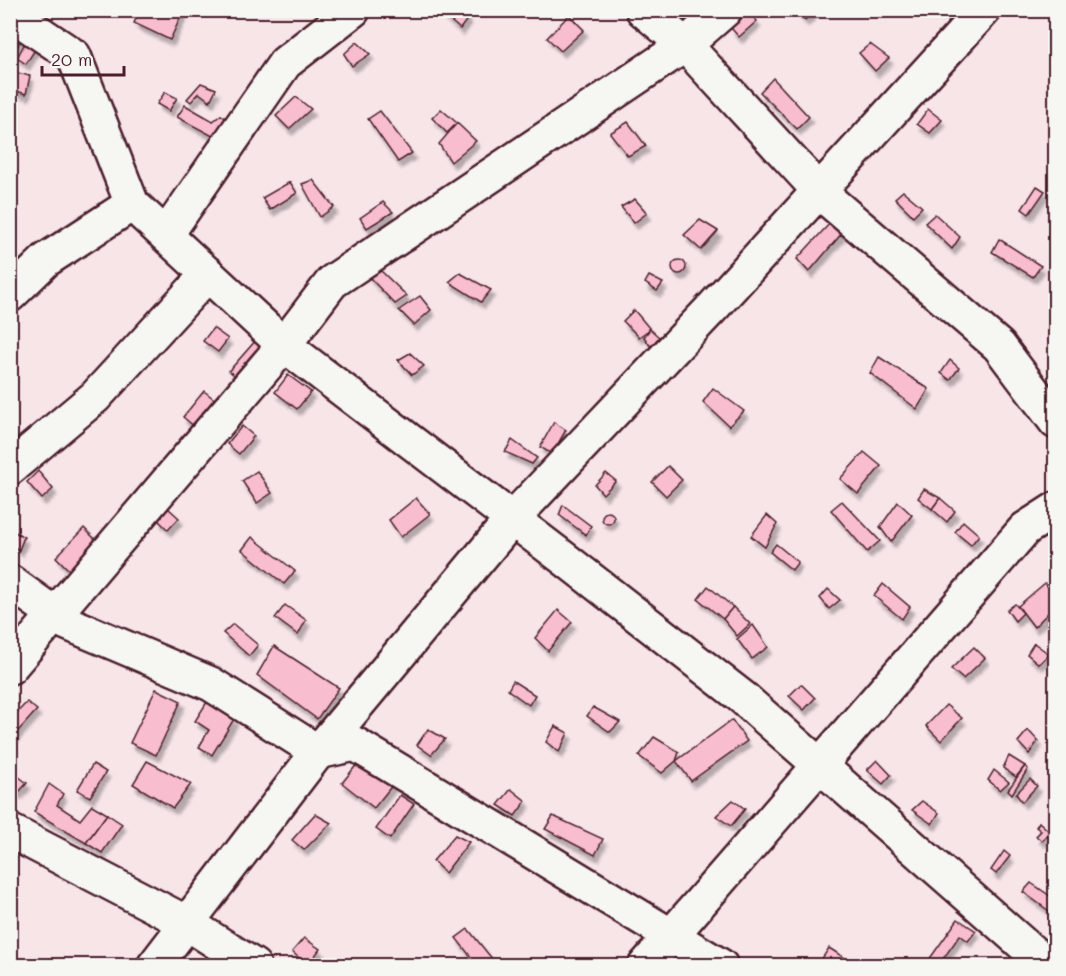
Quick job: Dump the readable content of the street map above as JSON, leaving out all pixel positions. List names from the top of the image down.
{
  "scale_bar": "20 m"
}
